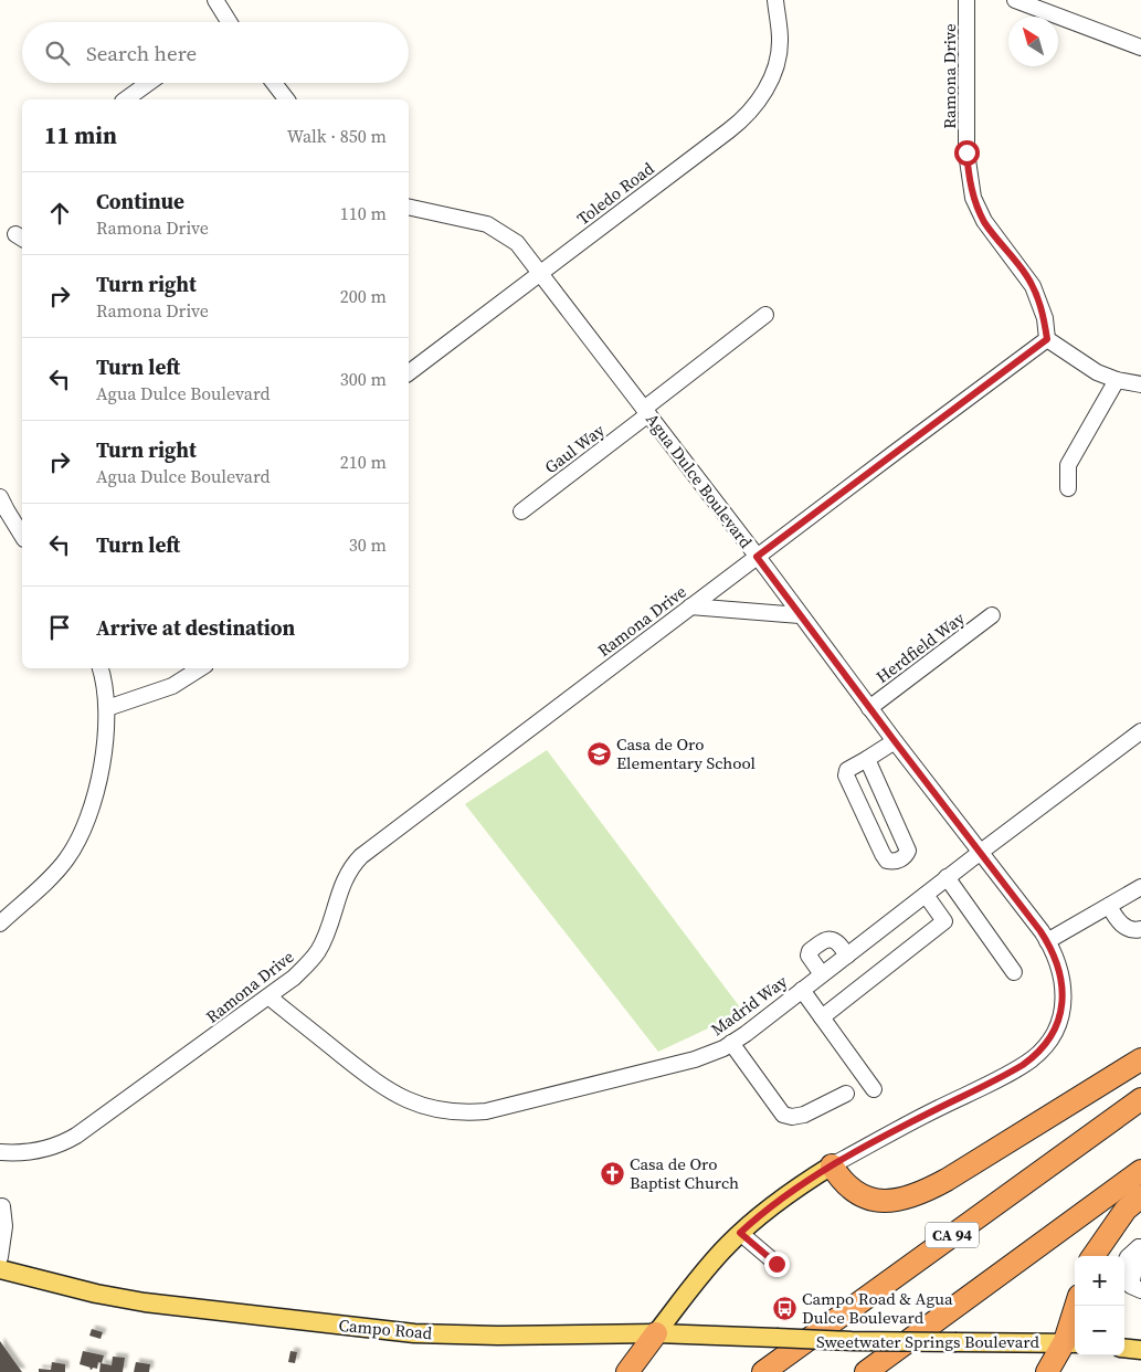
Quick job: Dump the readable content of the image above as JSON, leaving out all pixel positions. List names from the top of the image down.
{
  "streets": {
    "highway": ["CA 94"],
    "main road": ["Agua Dulce Boulevard", "Campo Road", "Sweetwater Springs Boulevard"],
    "street": [
      "Ramona Drive",
      "Toledo Road",
      "Gaul Way",
      "Herdfield Way",
      "Madrid Way"
    ]
  },
  "crossings": [
    ["Ramona Drive", "Agua Dulce Boulevard"],
    ["Ramona Drive", "Madrid Way"],
    ["Toledo Road", "Agua Dulce Boulevard"],
    ["Gaul Way", "Agua Dulce Boulevard"],
    ["Agua Dulce Boulevard", "Herdfield Way"],
    ["Agua Dulce Boulevard", "Madrid Way"],
    ["Agua Dulce Boulevard", "Campo Road"],
    ["Campo Road", "Sweetwater Springs Boulevard"]
  ],
  "places": {
    "school or university": ["Casa de Oro Elementary School"],
    "church": ["Casa de Oro Baptist Church"],
    "bus stop": ["Campo Road & Agua Dulce Boulevard"]
  },
  "north": "top left",
  "page": {
    "search": "Search here",
    "heading": ["11 min", "Walk · 850 m"],
    "list": [
      ["Continue", "Ramona Drive", "110 m"],
      ["Turn right", "Ramona Drive", "200 m"],
      ["Turn left", "Agua Dulce Boulevard", "300 m"],
      ["Turn right", "Agua Dulce Boulevard", "210 m"],
      ["Turn left", "30 m"],
      "Arrive at destination"
    ],
    "map_buttons": ["+", "−"]
  }
}
